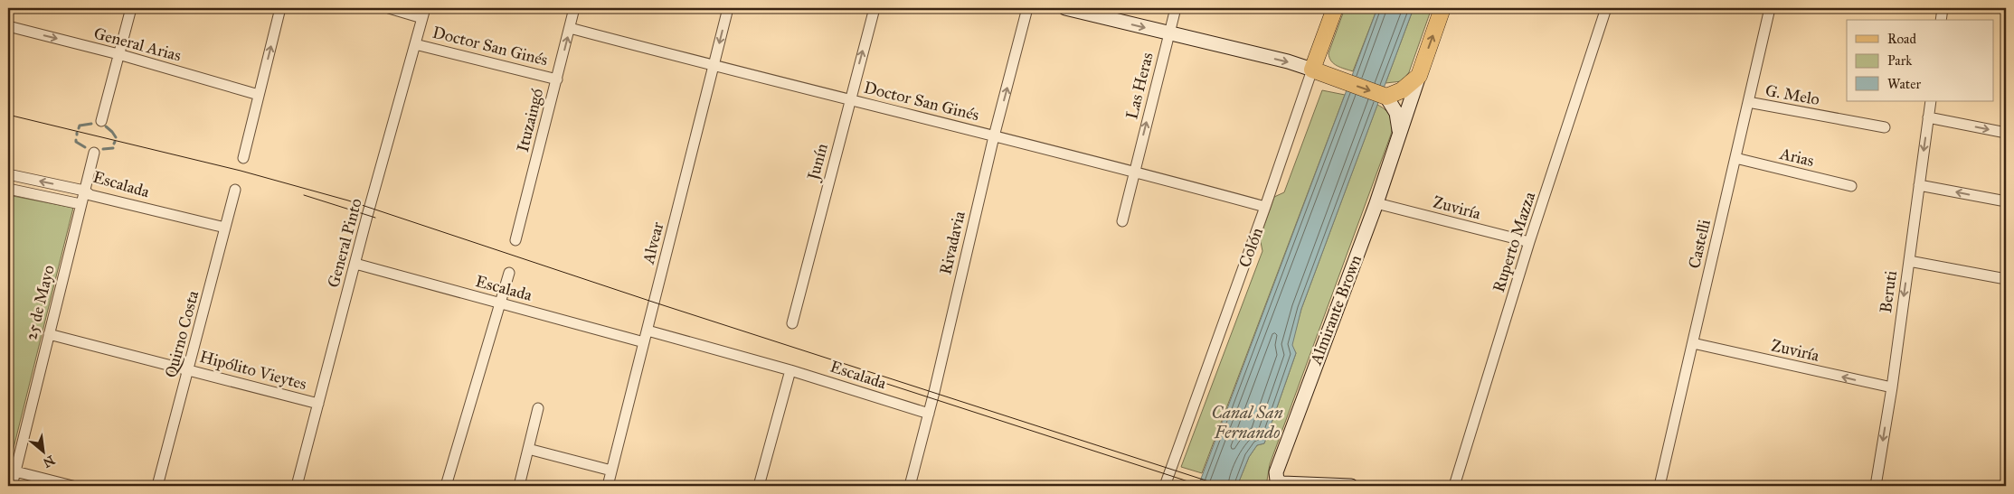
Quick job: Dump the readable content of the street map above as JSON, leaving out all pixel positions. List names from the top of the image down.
{
  "streets": {
    "main road": ["Colón", "Almirante Brown"],
    "street": [
      "General Arias",
      "Doctor San Ginés",
      "Las Heras",
      "G. Melo",
      "Ituzaingó",
      "Arias",
      "Junín",
      "Escalada",
      "Zuviría",
      "Ruperto Mazza",
      "General Pinto",
      "Alvear",
      "Rivadavia",
      "Castelli",
      "Beruti",
      "25 de Mayo",
      "Quirno Costa",
      "Hipólito Vieytes"
    ]
  },
  "crossings": [
    ["Doctor San Ginés", "Las Heras"],
    ["Doctor San Ginés", "Ituzaingó"],
    ["Doctor San Ginés", "Junín"],
    ["Doctor San Ginés", "General Pinto"],
    ["Doctor San Ginés", "Alvear"],
    ["Doctor San Ginés", "Rivadavia"],
    ["Doctor San Ginés", "Colón"],
    ["G. Melo", "Castelli"],
    ["Arias", "Castelli"],
    ["Escalada", "General Pinto"],
    ["Escalada", "Alvear"],
    ["Escalada", "Rivadavia"],
    ["Escalada", "25 de Mayo"],
    ["Escalada", "Quirno Costa"],
    ["Zuviría", "Ruperto Mazza"],
    ["Zuviría", "Castelli"],
    ["Zuviría", "Beruti"],
    ["Zuviría", "Almirante Brown"],
    ["General Pinto", "Hipólito Vieytes"],
    ["25 de Mayo", "Hipólito Vieytes"],
    ["Quirno Costa", "Hipólito Vieytes"]
  ],
  "one_way": [
    "General Arias",
    "Las Heras",
    "Zuviría",
    "Beruti"
  ],
  "water": ["Canal San Fernando"],
  "legend": ["Road", "Park", "Water"],
  "north": "bottom right"
}
